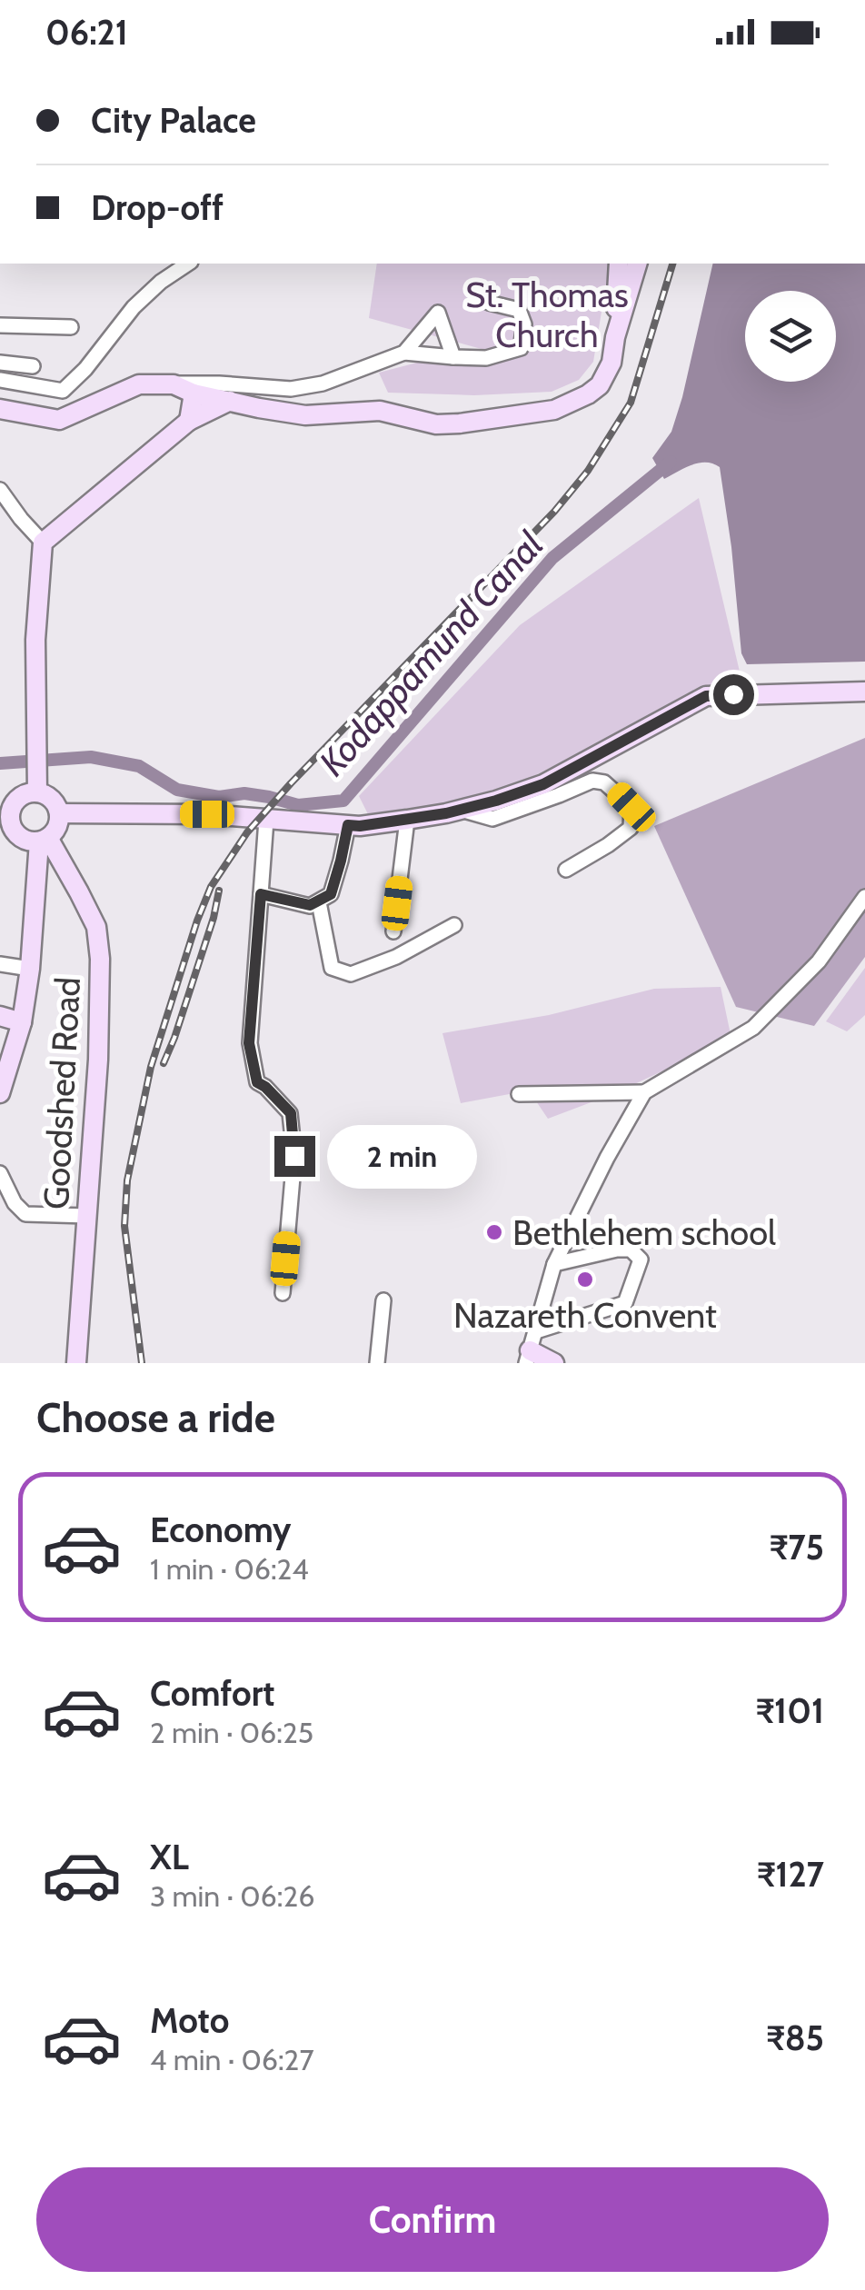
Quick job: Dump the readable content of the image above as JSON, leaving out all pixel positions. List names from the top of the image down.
{
  "streets": {
    "street": ["Goodshed Road"]
  },
  "water": ["Kodappamund Canal"],
  "parks": ["St. Thomas Church"],
  "places": ["Bethlehem school", "Nazareth Convent"],
  "page": {
    "status": "06:21",
    "banner": ["City Palace", "Drop-off"],
    "bubble": "2 min",
    "heading": "Choose a ride",
    "list": [
      {
        "name": "Economy",
        "note": "1 min · 06:24",
        "value": "₹75"
      },
      {
        "name": "Comfort",
        "note": "2 min · 06:25",
        "value": "₹101"
      },
      {
        "name": "XL",
        "note": "3 min · 06:26",
        "value": "₹127"
      },
      {
        "name": "Moto",
        "note": "4 min · 06:27",
        "value": "₹85"
      }
    ],
    "buttons": "Confirm"
  }
}
